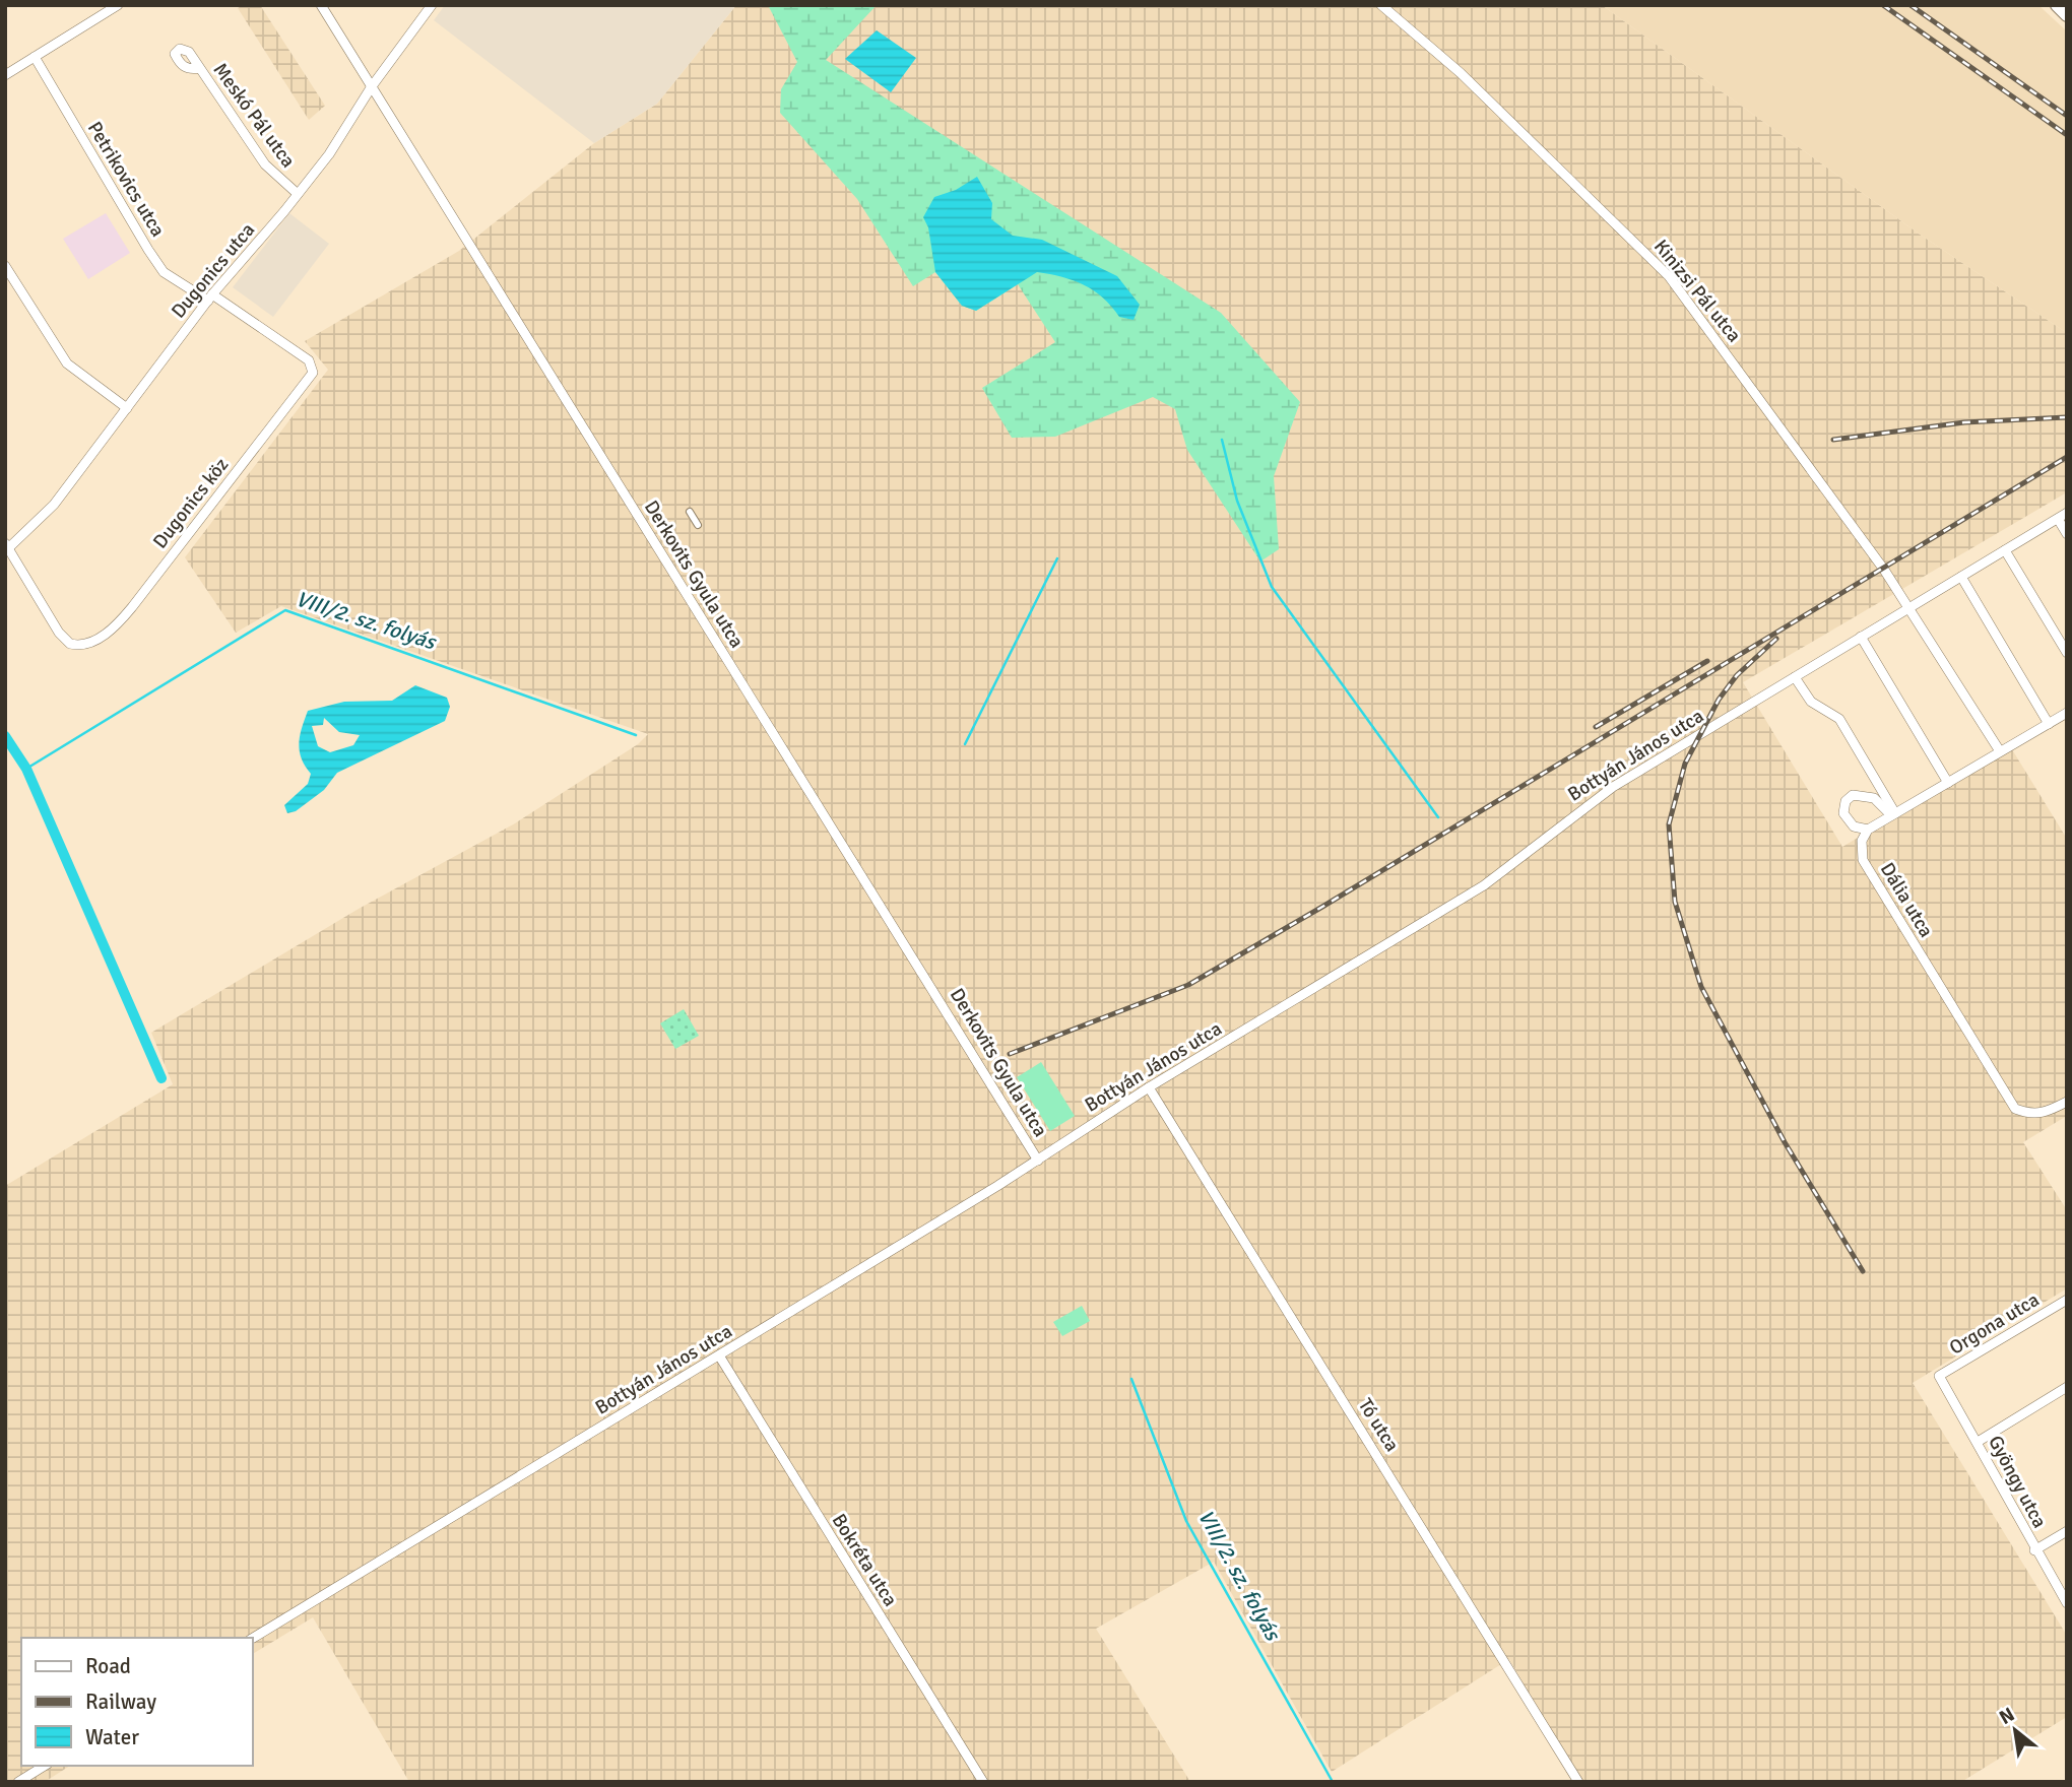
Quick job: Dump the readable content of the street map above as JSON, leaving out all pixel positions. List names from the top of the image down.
{
  "streets": {
    "street": [
      "Meskó Pál utca",
      "Petrikovics utca",
      "Dugonics utca",
      "Kinizsi Pál utca",
      "Dugonics köz",
      "Derkovits Gyula utca",
      "Bottyán János utca",
      "Dália utca",
      "Orgona utca",
      "Tó utca",
      "Gyöngy utca",
      "Bokréta utca"
    ]
  },
  "crossings": [
    ["Meskó Pál utca", "Dugonics utca"],
    ["Petrikovics utca", "Dugonics utca"],
    ["Petrikovics utca", "Dugonics köz"],
    ["Dugonics utca", "Dugonics köz"],
    ["Dugonics utca", "Derkovits Gyula utca"],
    ["Kinizsi Pál utca", "Bottyán János utca"],
    ["Derkovits Gyula utca", "Bottyán János utca"],
    ["Bottyán János utca", "Tó utca"],
    ["Bottyán János utca", "Bokréta utca"],
    ["Orgona utca", "Gyöngy utca"]
  ],
  "water": ["VIII/2. sz. folyás"],
  "legend": ["Road", "Railway", "Water"],
  "north": "top left"
}
